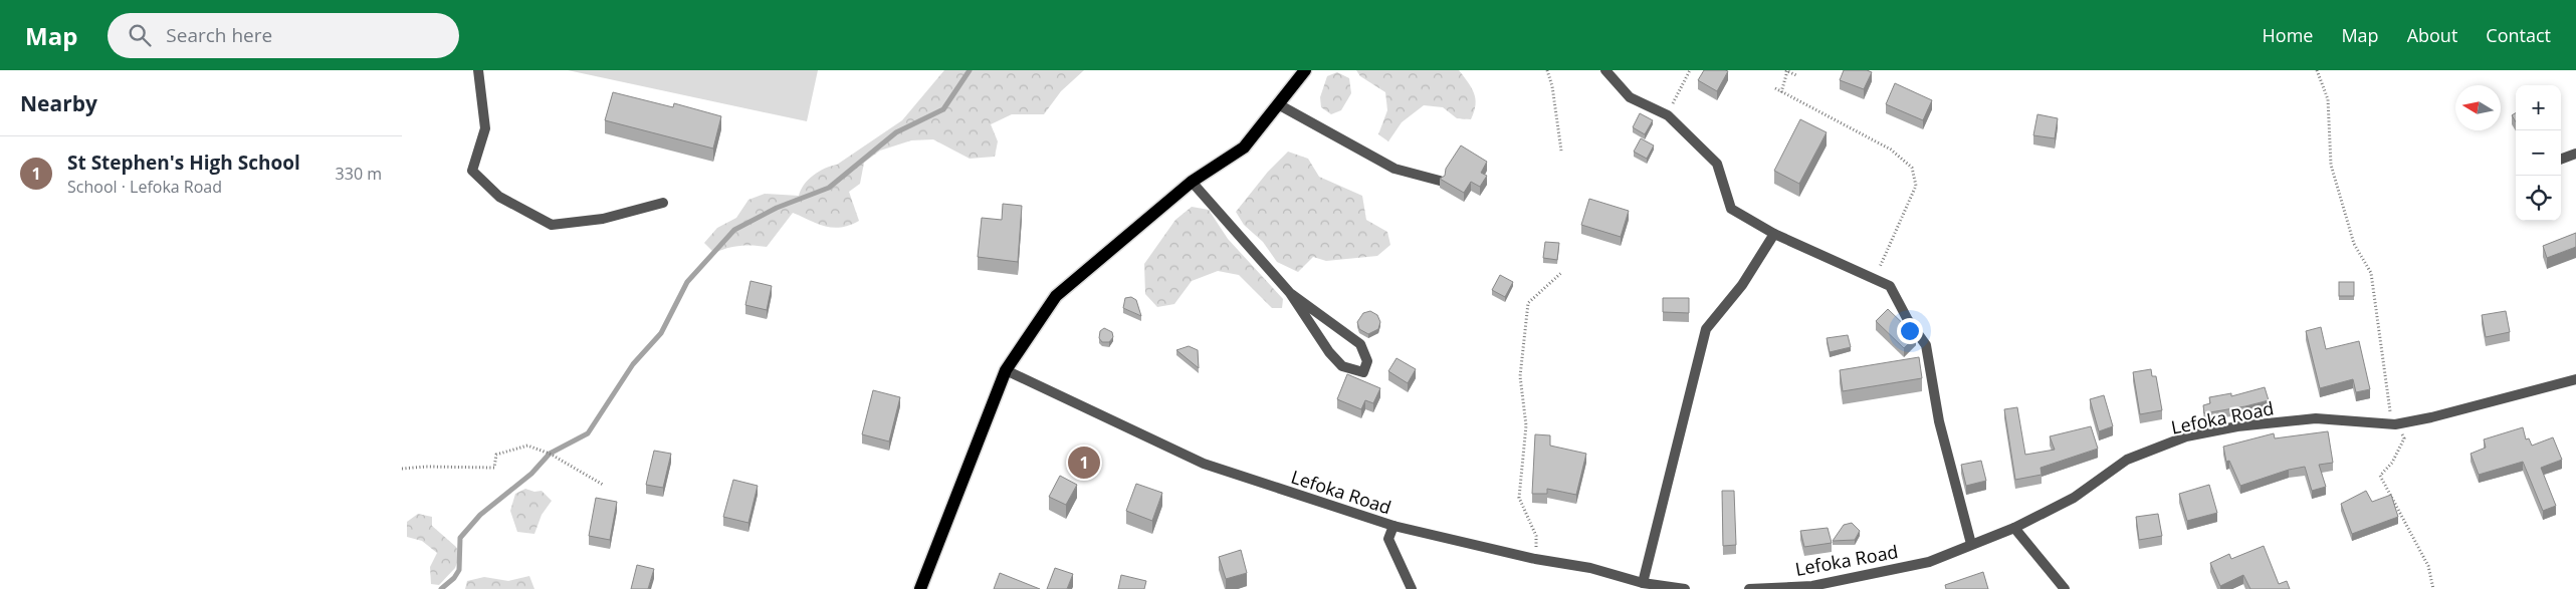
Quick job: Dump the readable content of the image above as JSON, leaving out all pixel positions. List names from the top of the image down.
{
  "streets": {
    "street": ["Lefoka Road"]
  },
  "north": "left",
  "page": {
    "header": "Map",
    "search": "Search here",
    "nav": [
      "Home",
      "Map",
      "About",
      "Contact"
    ],
    "heading": "Nearby",
    "map_buttons": ["+", "−"],
    "list": [
      {
        "mark": "1",
        "name": "St Stephen's High School",
        "note": "School · Lefoka Road",
        "value": "330 m"
      }
    ],
    "pins": "1"
  }
}
